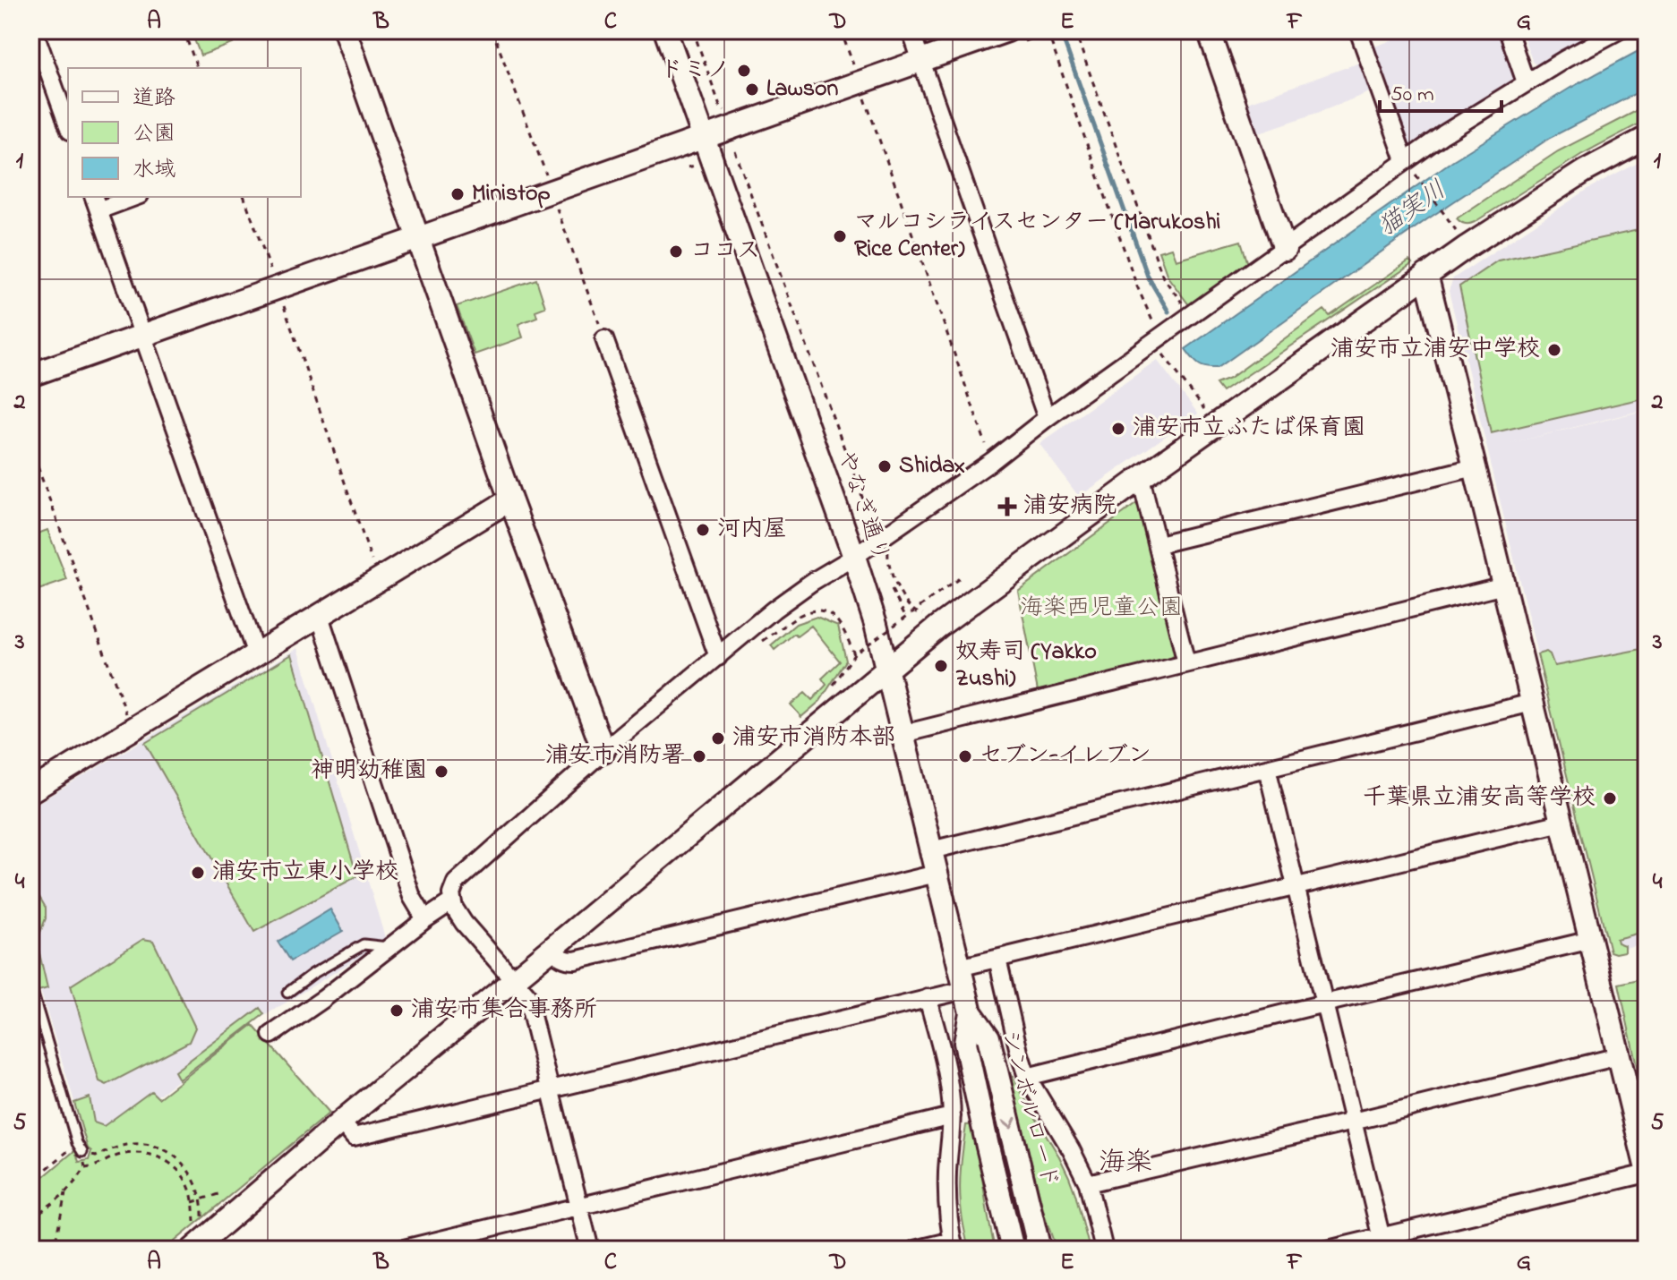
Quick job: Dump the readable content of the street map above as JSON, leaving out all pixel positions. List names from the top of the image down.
{
  "streets": {
    "street": ["やなぎ通り", "シンボルロード"]
  },
  "crossings": [
    ["やなぎ通り", "シンボルロード"]
  ],
  "districts": ["海楽"],
  "water": ["猫実川"],
  "parks": ["海楽西児童公園"],
  "places": {
    "other": [
      "ドミノ",
      "Lawson",
      "Ministop",
      "マルコシライスセンター (Marukoshi Rice Center)",
      "ココス",
      "浦安市立浦安中学校",
      "浦安市立ふたば保育園",
      "Shidax",
      "河内屋",
      "奴寿司 (Yakko Zushi)",
      "浦安市消防本部",
      "浦安市消防署",
      "セブン-イレブン",
      "神明幼稚園",
      "千葉県立浦安高等学校",
      "浦安市立東小学校",
      "浦安市集合事務所"
    ],
    "health": ["浦安病院"]
  },
  "legend": ["道路", "公園", "水域"],
  "scale_bar": "50 m",
  "grid": {
    "columns": [
      "A",
      "B",
      "C",
      "D",
      "E",
      "F",
      "G"
    ],
    "rows": [
      "1",
      "2",
      "3",
      "4",
      "5"
    ]
  }
}
